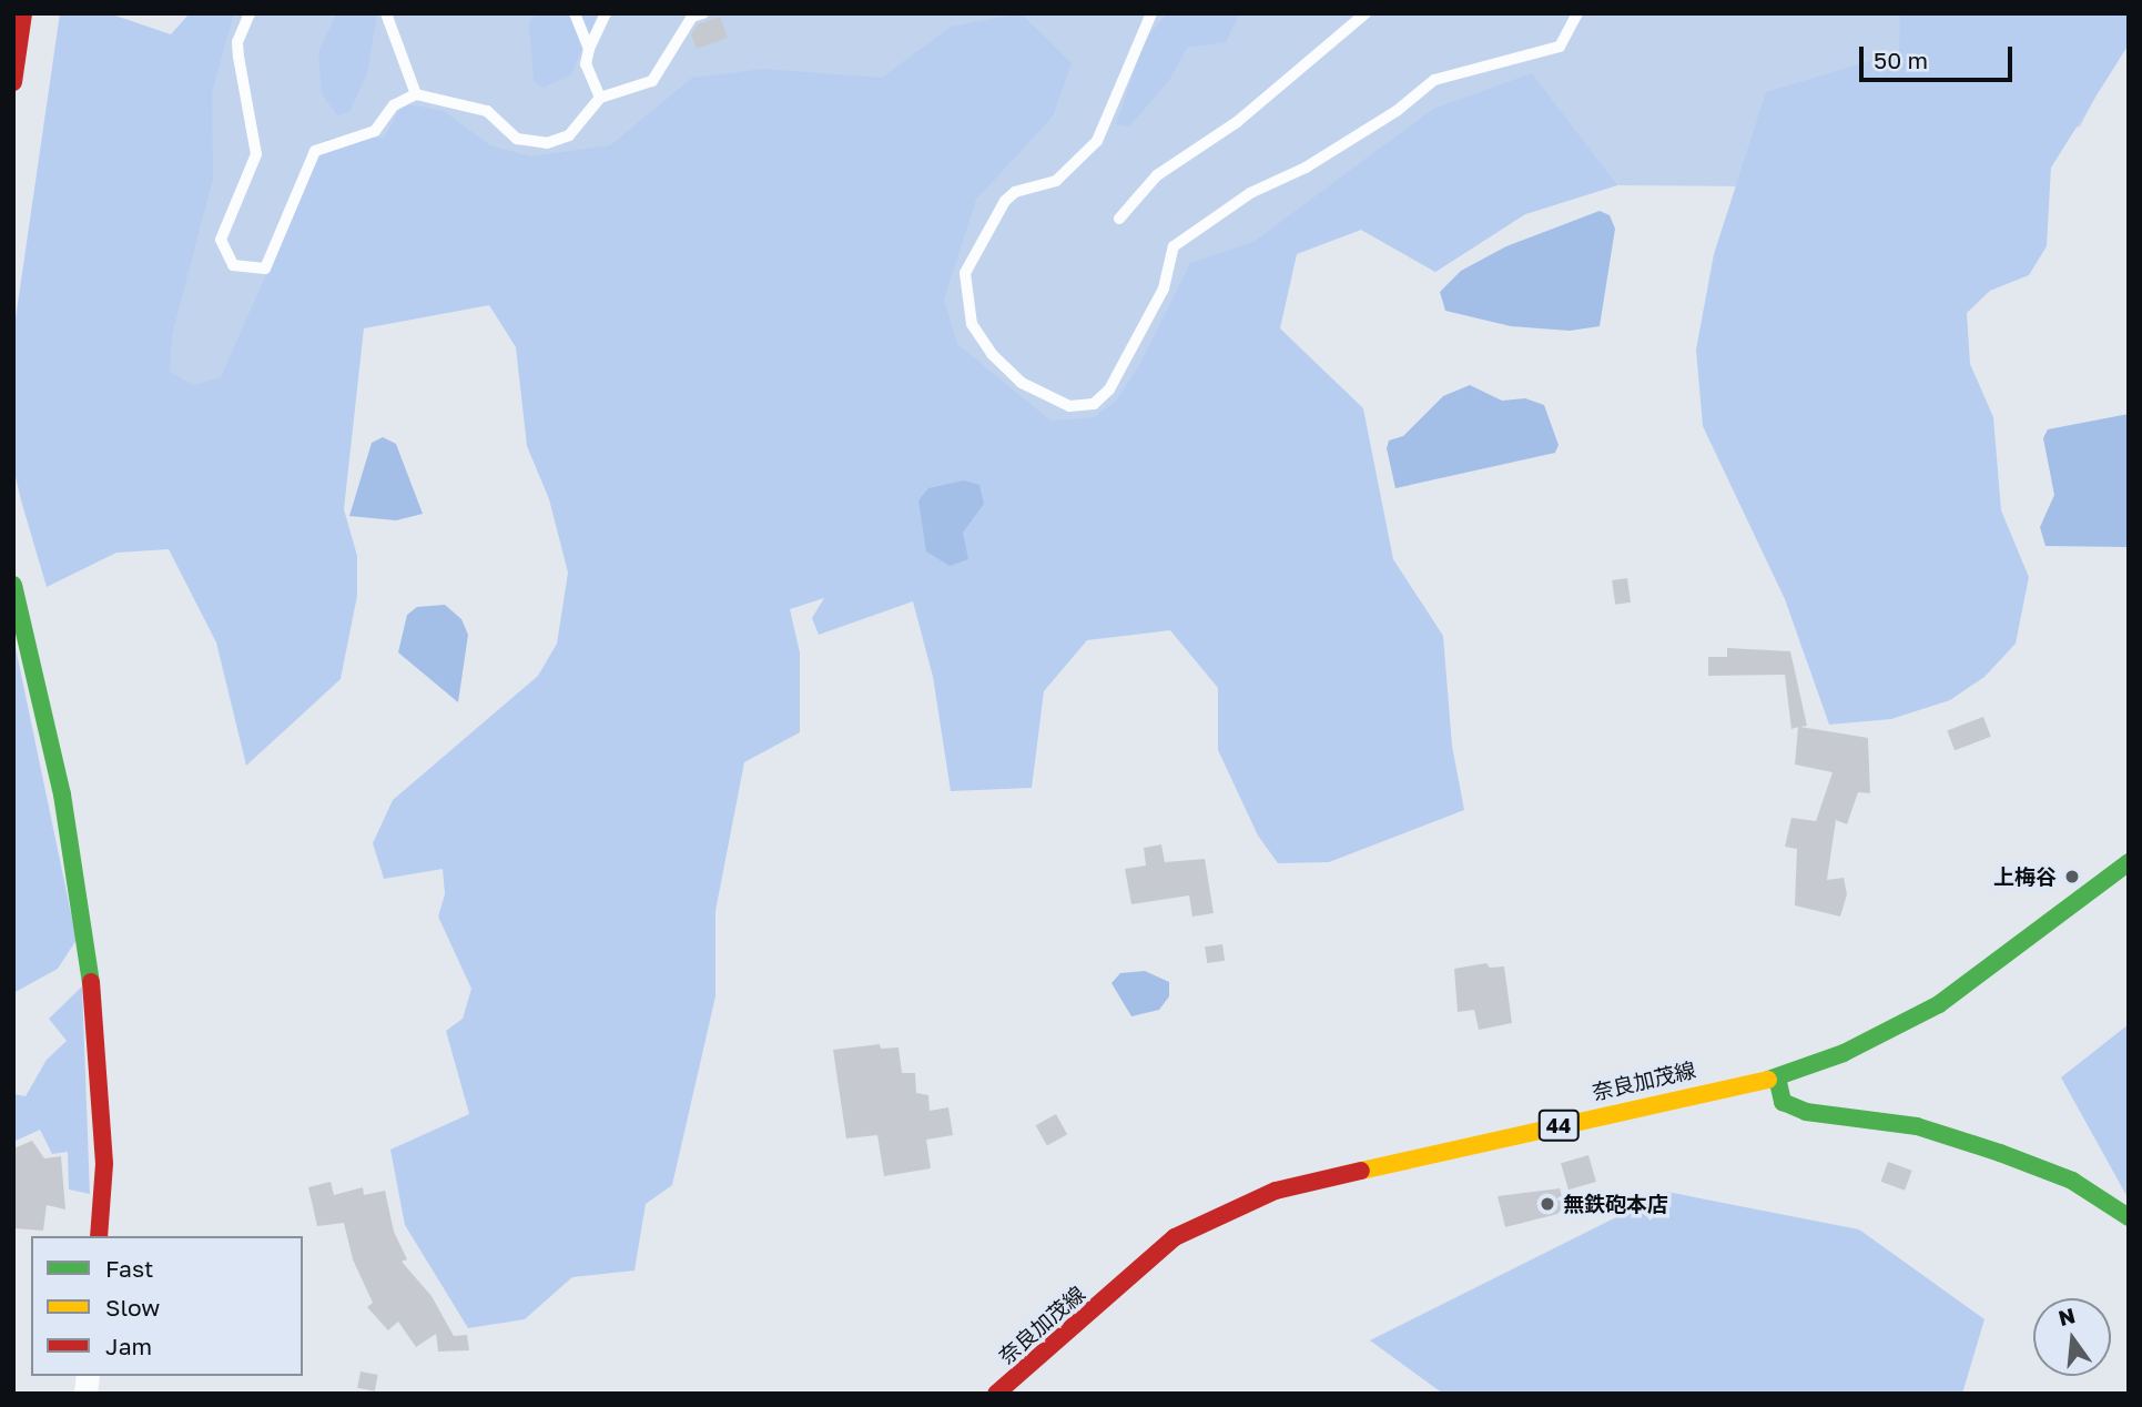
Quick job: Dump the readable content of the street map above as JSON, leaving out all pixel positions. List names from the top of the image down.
{
  "streets": {
    "main road": ["奈良加茂線", "44"]
  },
  "places": ["上梅谷", "無鉄砲本店"],
  "legend": ["Fast", "Slow", "Jam"],
  "scale_bar": "50 m",
  "north": "top"
}
